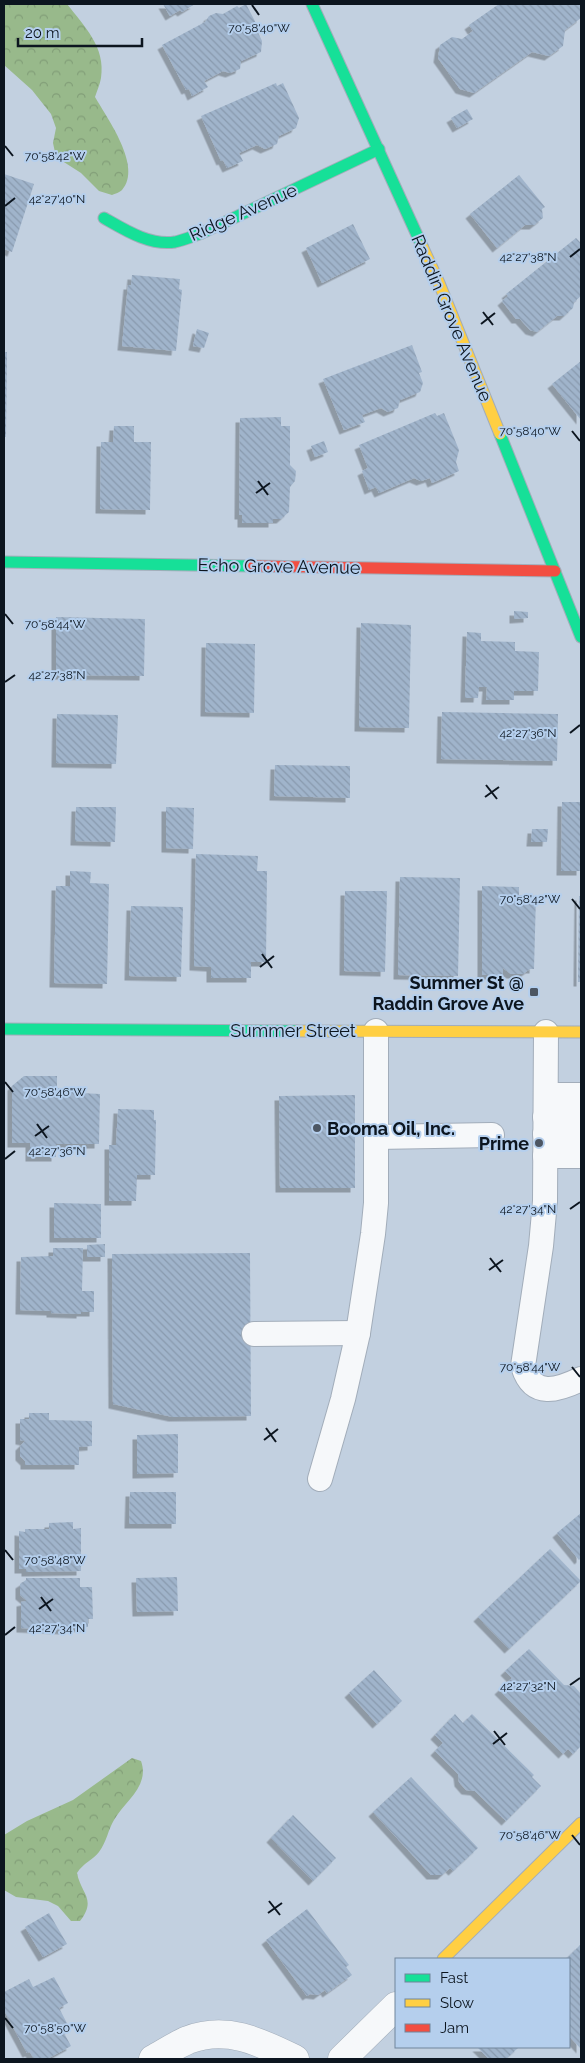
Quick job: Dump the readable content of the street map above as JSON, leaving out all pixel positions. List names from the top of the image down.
{
  "streets": {
    "street": [
      "Ridge Avenue",
      "Raddin Grove Avenue",
      "Echo Grove Avenue",
      "Summer Street"
    ]
  },
  "crossings": [
    ["Ridge Avenue", "Raddin Grove Avenue"],
    ["Raddin Grove Avenue", "Echo Grove Avenue"]
  ],
  "places": {
    "transit": ["Summer St @ Raddin Grove Ave"],
    "other": ["Booma Oil, Inc.", "Prime"]
  },
  "legend": ["Fast", "Slow", "Jam"],
  "scale_bar": "20 m",
  "coordinates": [
    "70°58'40\"W",
    "70°58'42\"W",
    "42°27'40\"N",
    "42°27'38\"N",
    "70°58'44\"W",
    "42°27'36\"N",
    "70°58'46\"W",
    "42°27'34\"N",
    "70°58'48\"W",
    "42°27'32\"N",
    "70°58'50\"W"
  ]
}
